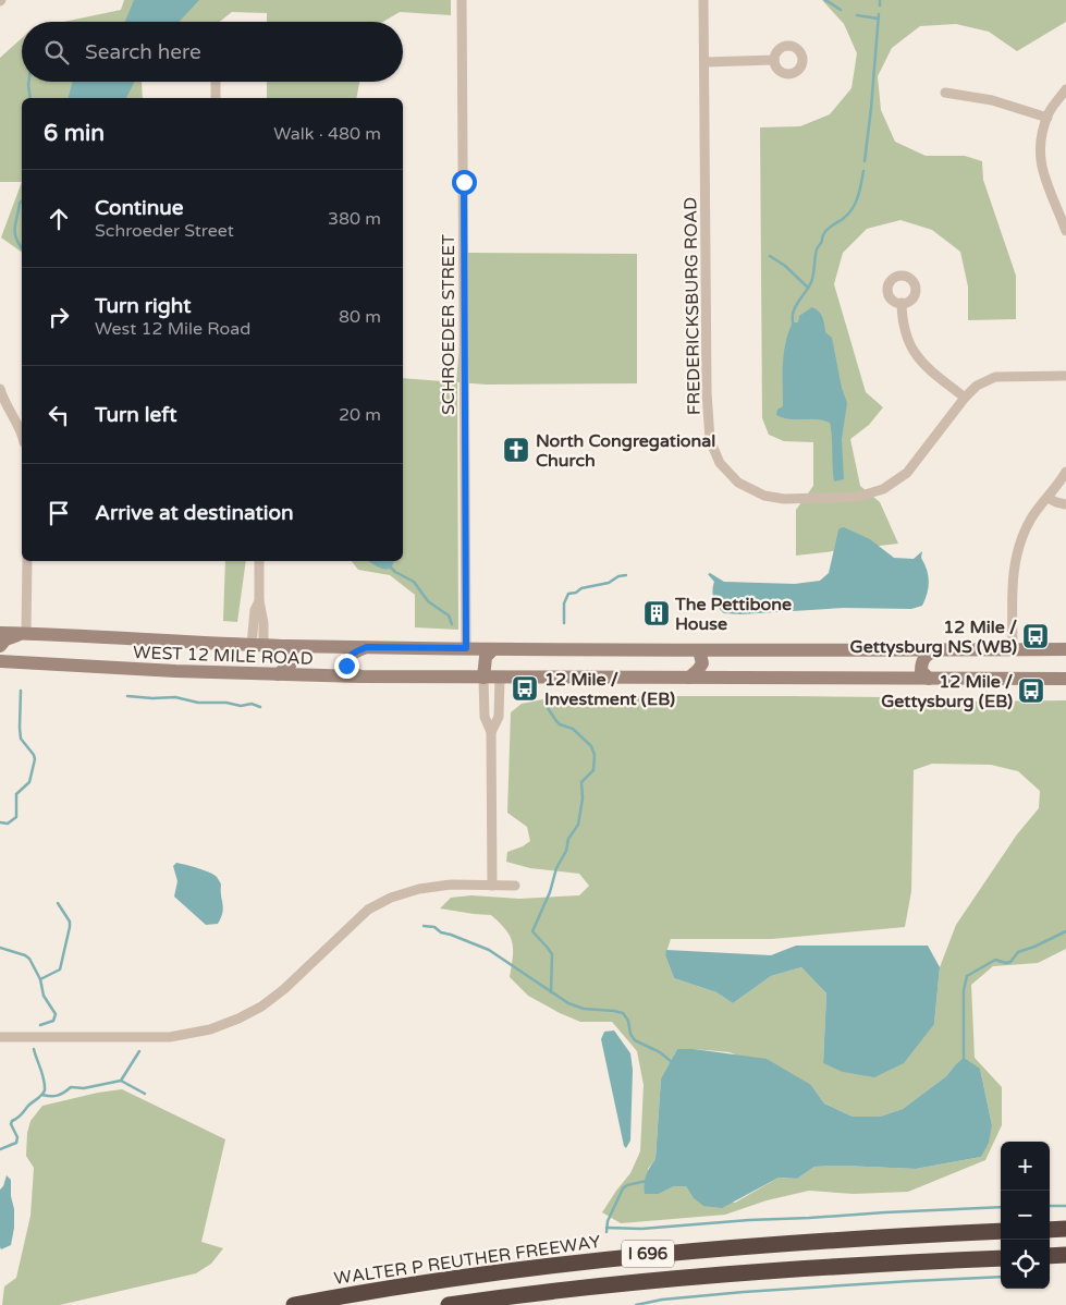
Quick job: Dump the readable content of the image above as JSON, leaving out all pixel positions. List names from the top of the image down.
{
  "streets": {
    "highway": ["I 696", "WALTER P REUTHER FREEWAY"],
    "main road": ["WEST 12 MILE ROAD"],
    "street": ["FREDERICKSBURG ROAD", "SCHROEDER STREET"]
  },
  "crossings": [
    ["SCHROEDER STREET", "WEST 12 MILE ROAD"]
  ],
  "places": {
    "church": ["North Congregational Church"],
    "building": ["The Pettibone House"],
    "bus stop": ["12 Mile / Gettysburg NS (WB)", "12 Mile / Investment (EB)", "12 Mile / Gettysburg (EB)"]
  },
  "page": {
    "search": "Search here",
    "heading": ["6 min", "Walk · 480 m"],
    "list": [
      ["Continue", "Schroeder Street", "380 m"],
      ["Turn right", "West 12 Mile Road", "80 m"],
      ["Turn left", "20 m"],
      "Arrive at destination"
    ],
    "map_buttons": ["+", "−"]
  }
}
